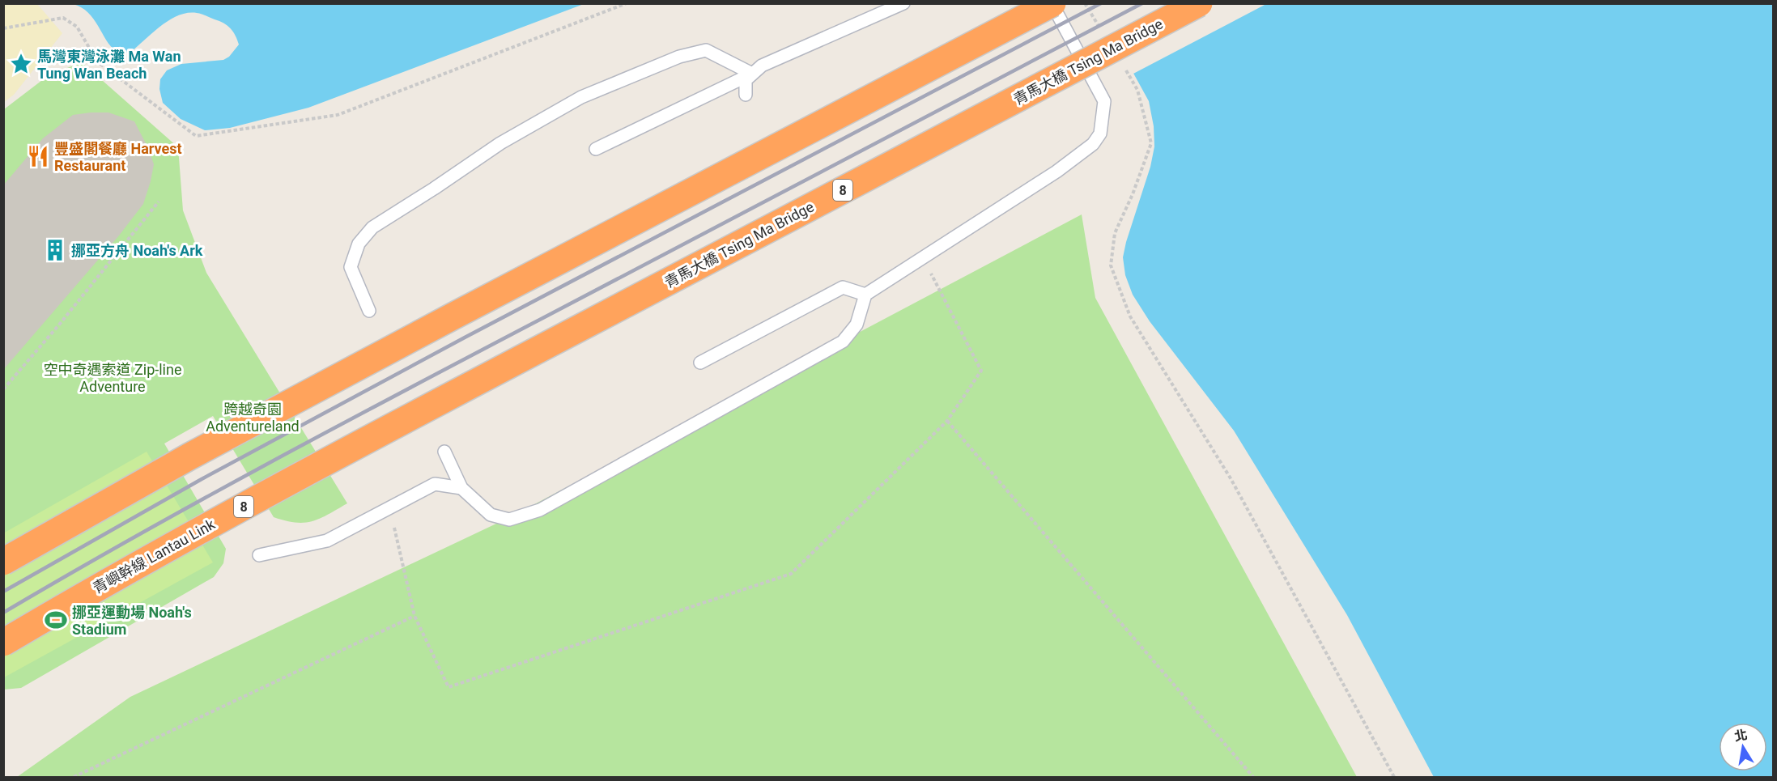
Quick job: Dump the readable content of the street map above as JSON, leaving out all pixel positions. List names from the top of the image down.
{
  "streets": {
    "highway": ["青馬大橋 Tsing Ma Bridge", "8", "青嶼幹線 Lantau Link"]
  },
  "crossings": [
    ["青馬大橋 Tsing Ma Bridge", "青嶼幹線 Lantau Link"]
  ],
  "parks": ["空中奇遇索道 Zip-line Adventure", "跨越奇園 Adventureland"],
  "places": {
    "place": ["馬灣東灣泳灘 Ma Wan Tung Wan Beach"],
    "restaurant": ["豐盛閣餐廳 Harvest Restaurant"],
    "building": ["挪亞方舟 Noah's Ark"],
    "sports": ["挪亞運動場 Noah's Stadium"]
  },
  "north": "top"
}
